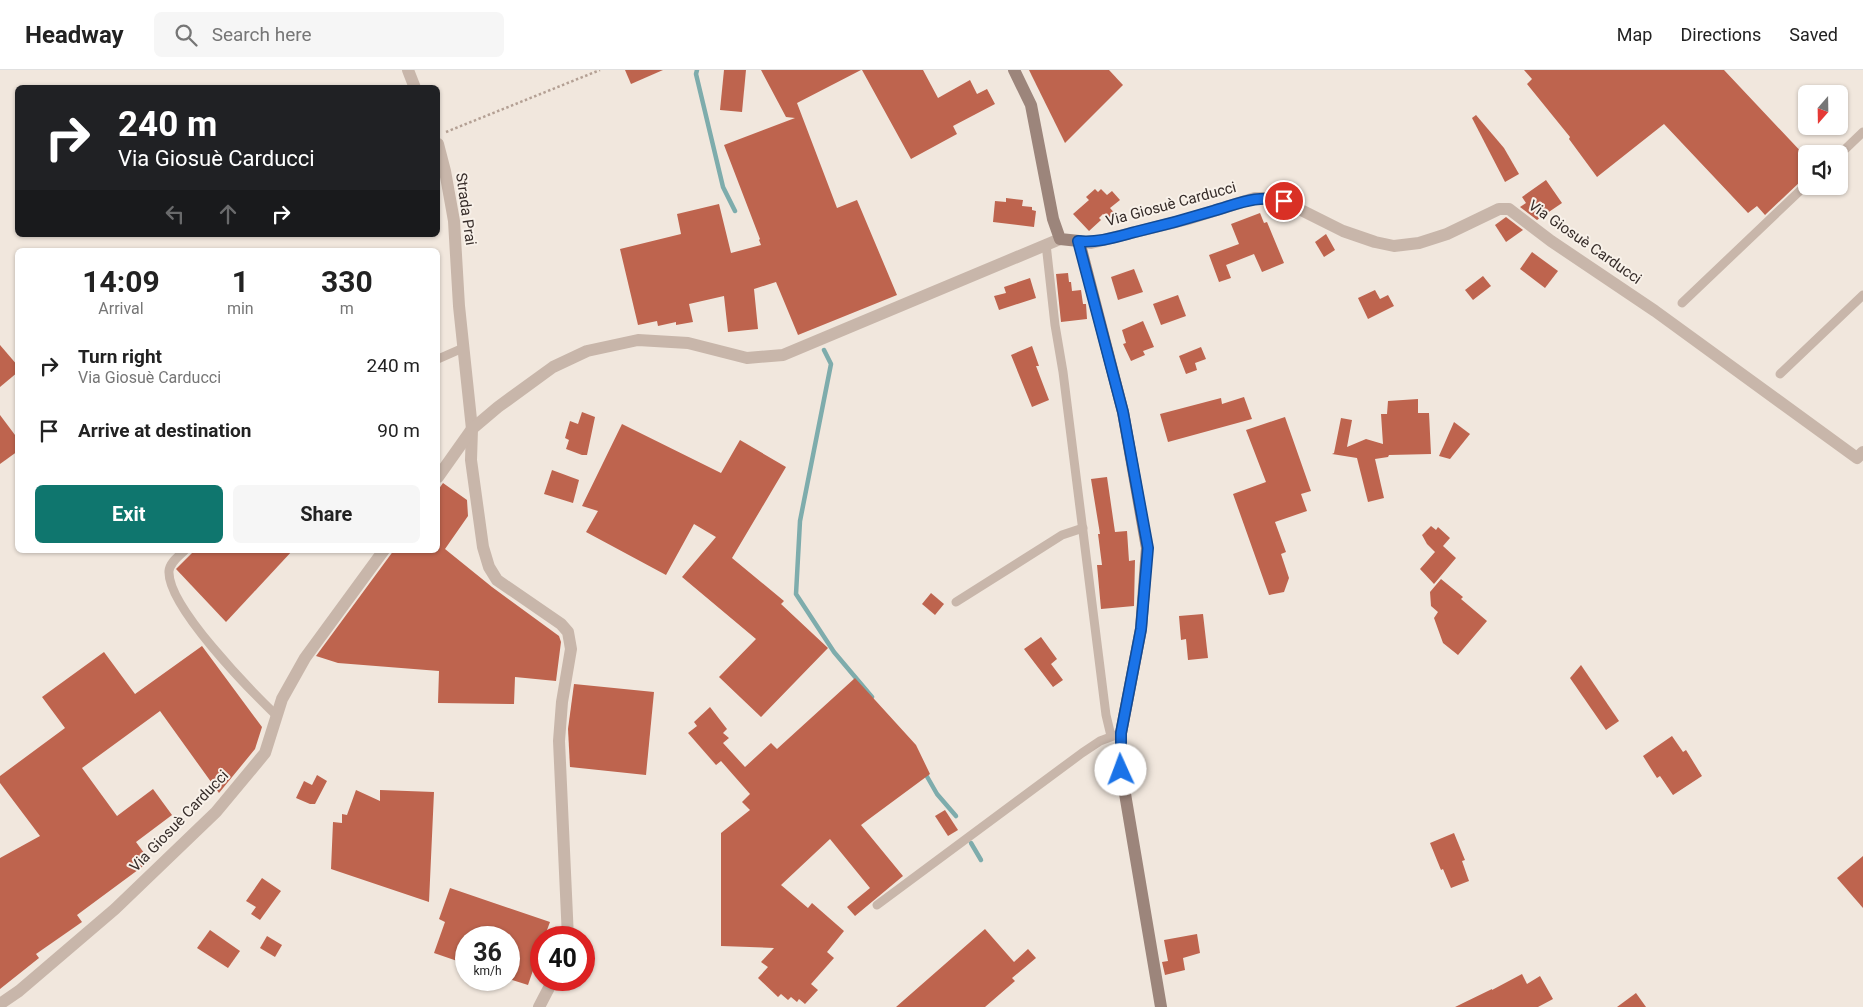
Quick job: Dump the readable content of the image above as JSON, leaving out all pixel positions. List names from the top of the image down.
{
  "streets": {
    "street": ["Via Giosuè Carducci", "Strada Prai"]
  },
  "north": "bottom",
  "page": {
    "header": "Headway",
    "search": "Search here",
    "nav": ["Map", "Directions", "Saved"],
    "turn": ["240 m", "Via Giosuè Carducci"],
    "eta": [
      "14:09",
      "Arrival",
      "1",
      "min",
      "330",
      "m"
    ],
    "list": [
      {
        "name": "Turn right",
        "note": "Via Giosuè Carducci",
        "value": "240 m"
      },
      {
        "name": "Arrive at destination",
        "value": "90 m"
      }
    ],
    "buttons": ["Exit", "Share"],
    "speed": "36 km/h",
    "limit": "40"
  }
}
